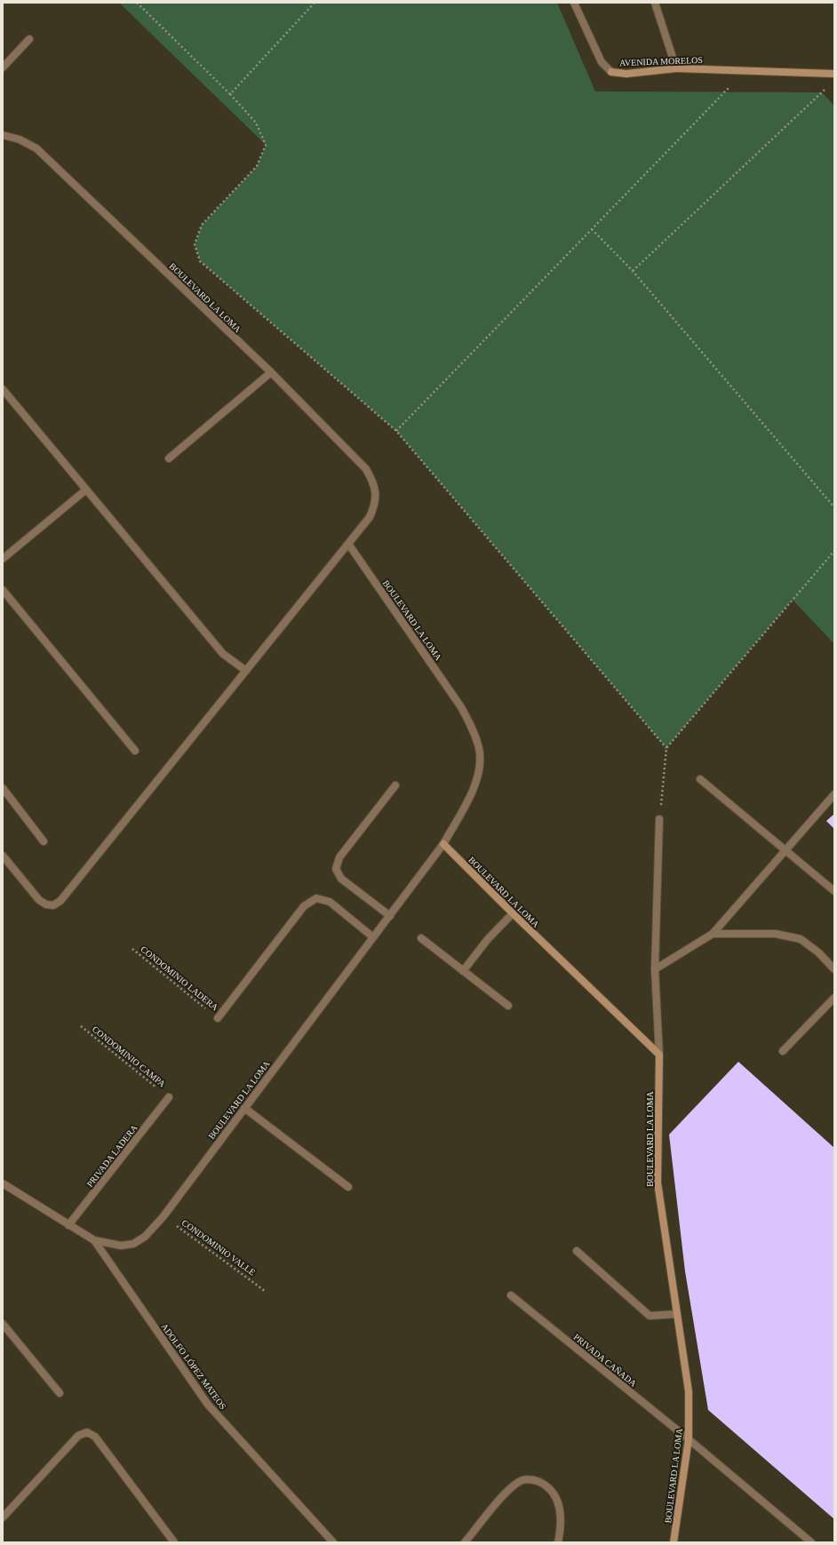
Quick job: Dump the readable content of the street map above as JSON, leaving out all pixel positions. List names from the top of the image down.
{
  "streets": {
    "main road": ["AVENIDA MORELOS", "BOULEVARD LA LOMA"],
    "street": ["PRIVADA LADERA", "PRIVADA CAÑADA", "ADOLFO LÓPEZ MATEOS"],
    "path": ["CONDOMINIO LADERA", "CONDOMINIO CAMPA", "CONDOMINIO VALLE"]
  },
  "crossings": [
    ["BOULEVARD LA LOMA", "PRIVADA LADERA"],
    ["BOULEVARD LA LOMA", "CONDOMINIO VALLE"],
    ["BOULEVARD LA LOMA", "PRIVADA CAÑADA"],
    ["BOULEVARD LA LOMA", "ADOLFO LÓPEZ MATEOS"],
    ["CONDOMINIO CAMPA", "PRIVADA LADERA"]
  ]
}
